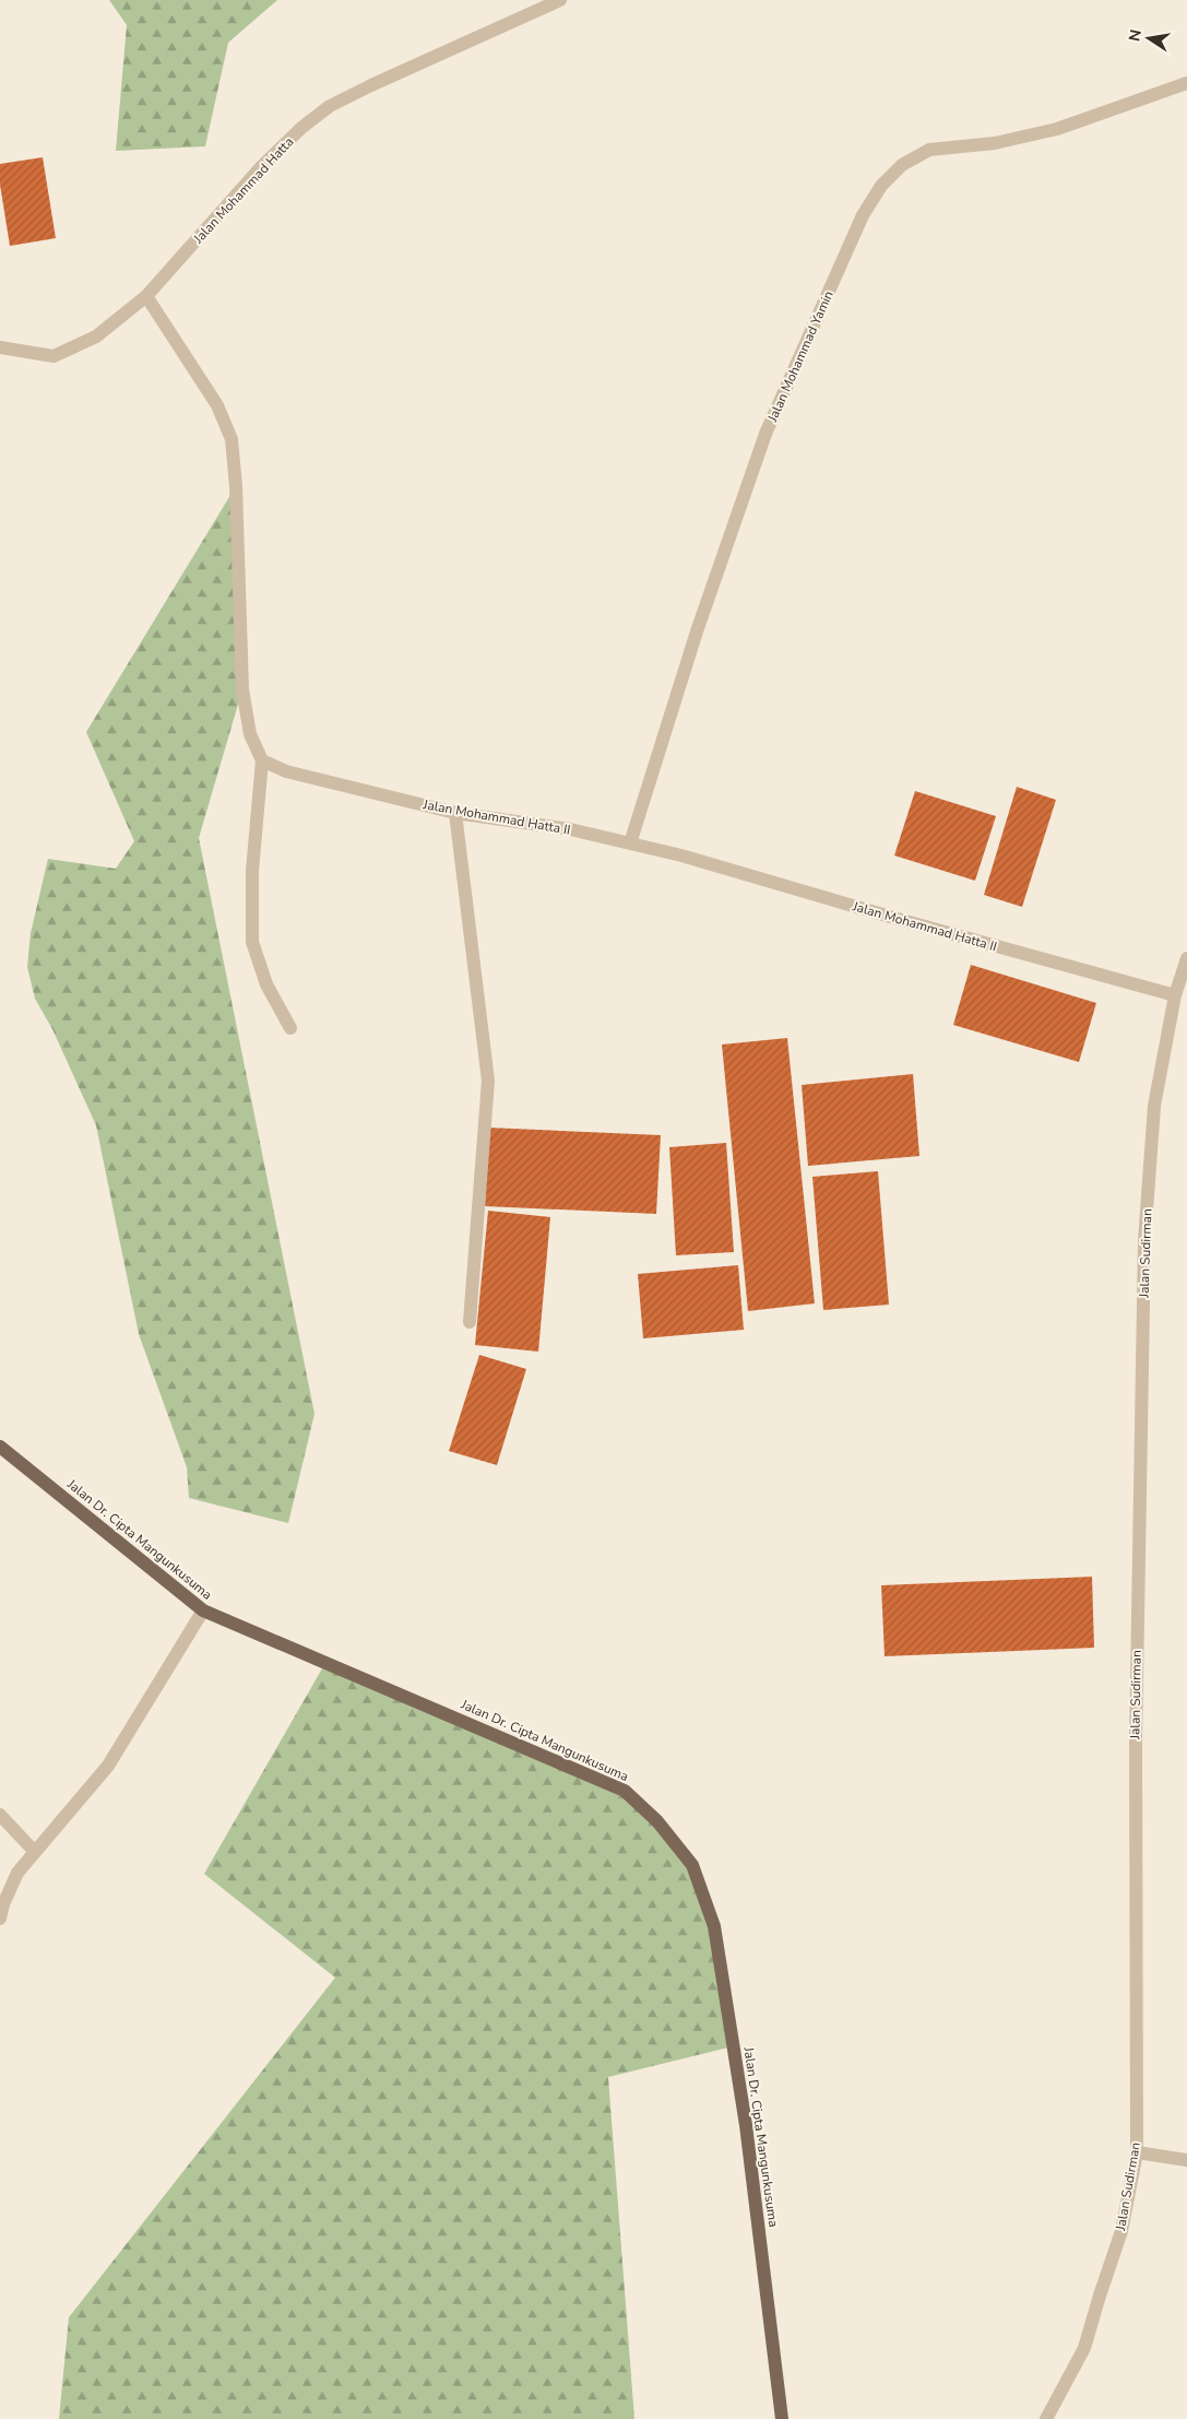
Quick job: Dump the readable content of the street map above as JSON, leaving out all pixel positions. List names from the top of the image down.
{
  "streets": {
    "main road": ["Jalan Dr. Cipta Mangunkusuma"],
    "street": [
      "Jalan Mohammad Hatta",
      "Jalan Mohammad Yamin",
      "Jalan Mohammad Hatta II",
      "Jalan Sudirman"
    ]
  },
  "crossings": [
    ["Jalan Mohammad Yamin", "Jalan Mohammad Hatta II"],
    ["Jalan Mohammad Hatta II", "Jalan Sudirman"]
  ],
  "north": "left"
}
